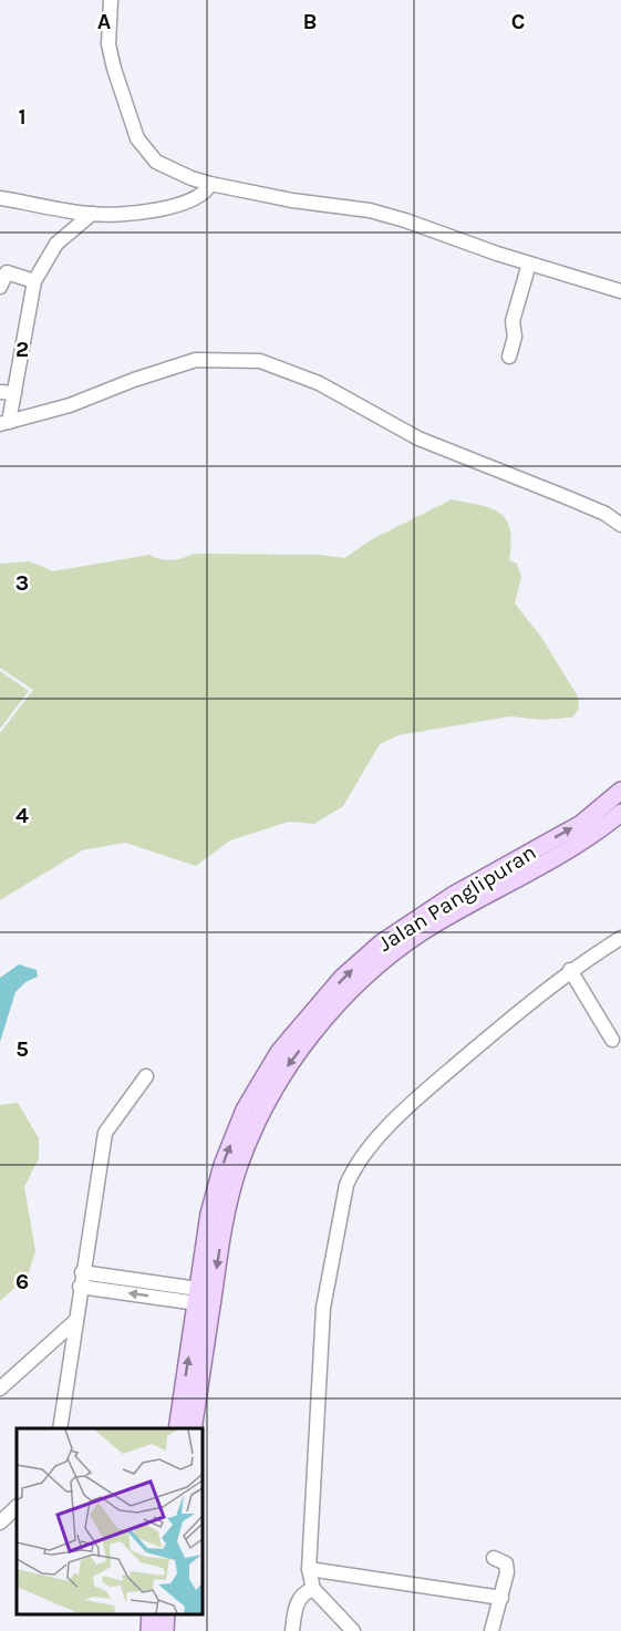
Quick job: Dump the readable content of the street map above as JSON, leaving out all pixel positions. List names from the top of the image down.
{
  "streets": {
    "main road": ["Jalan Panglipuran"]
  },
  "grid": {
    "columns": ["A", "B", "C"],
    "rows": [
      "1",
      "2",
      "3",
      "4",
      "5",
      "6"
    ]
  }
}
